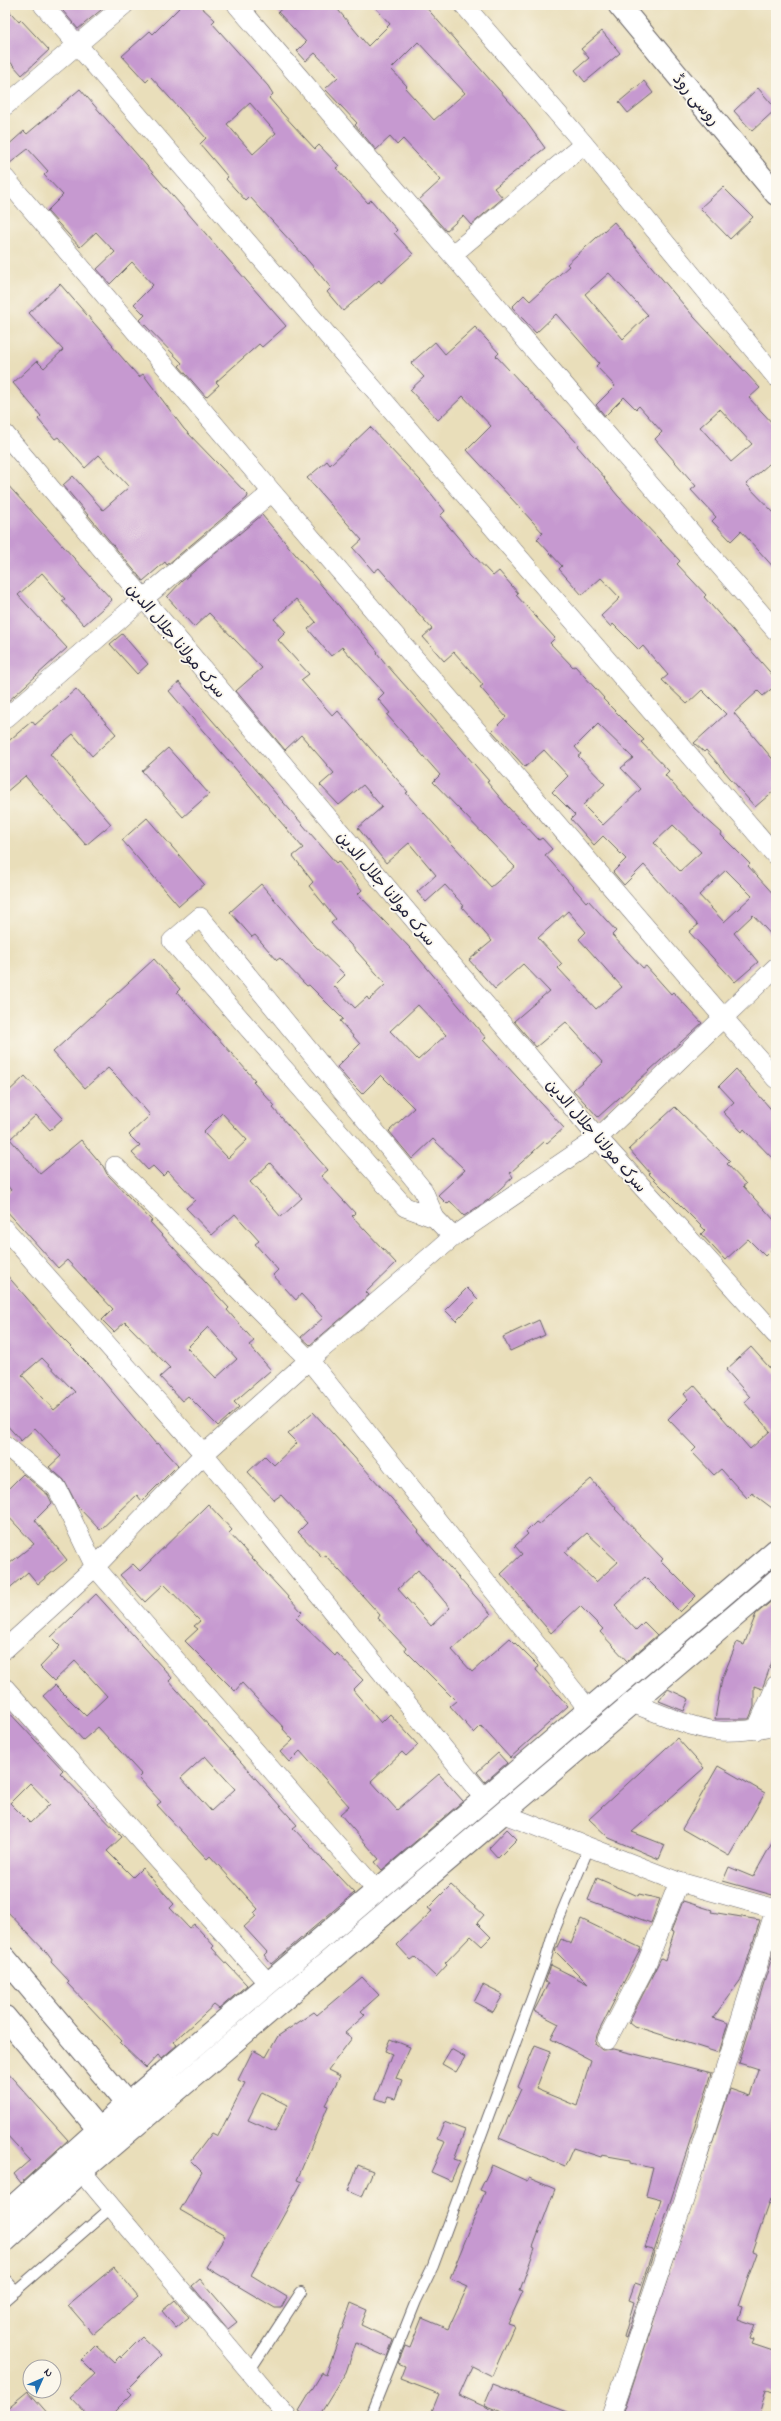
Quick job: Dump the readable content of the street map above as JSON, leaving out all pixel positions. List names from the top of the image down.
{
  "streets": {
    "main road": ["روسی روڈ"],
    "street": ["سرک مولانا جلال الدین"]
  },
  "north": "top right"
}
